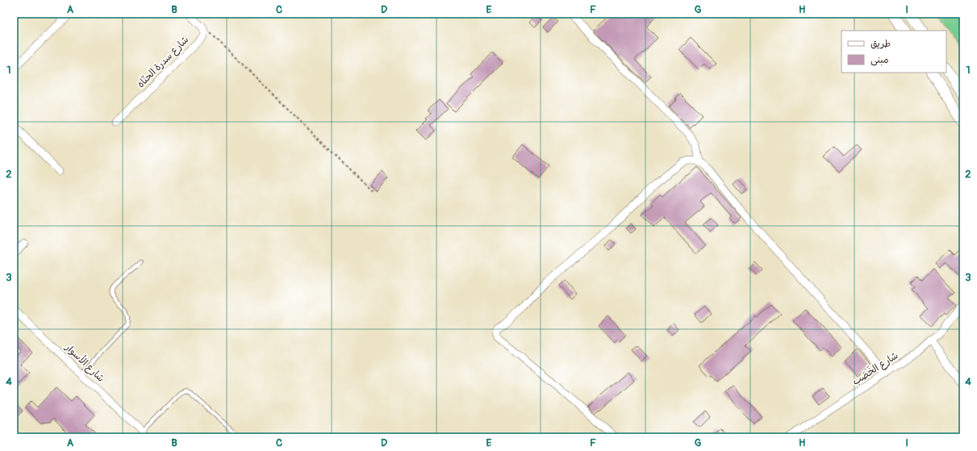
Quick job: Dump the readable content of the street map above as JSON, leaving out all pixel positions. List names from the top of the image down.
{
  "streets": {
    "street": ["شارع سدرة الحنّاه", "شارع الأسوار", "شارع الخَصَب"]
  },
  "legend": ["طريق", "مبنى"],
  "grid": {
    "columns": [
      "A",
      "B",
      "C",
      "D",
      "E",
      "F",
      "G",
      "H",
      "I"
    ],
    "rows": [
      "1",
      "2",
      "3",
      "4"
    ]
  }
}
